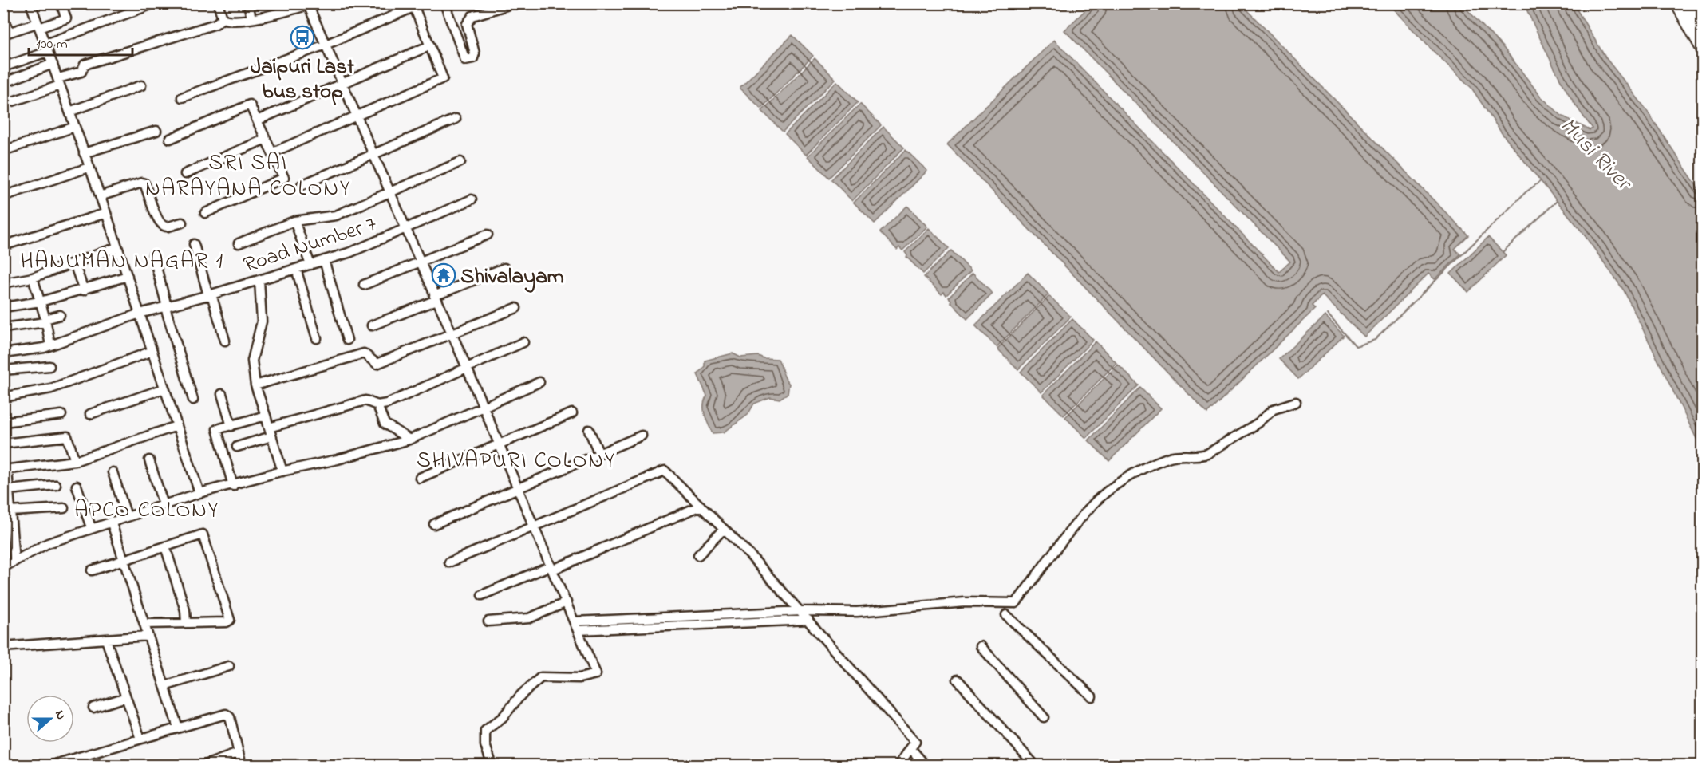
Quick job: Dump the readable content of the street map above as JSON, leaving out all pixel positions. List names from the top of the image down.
{
  "streets": {
    "street": ["Road Number 7"]
  },
  "districts": [
    "SRI SAI NARAYANA COLONY",
    "HANUMAN NAGAR 1",
    "SHIVAPURI COLONY",
    "APCO COLONY"
  ],
  "water": ["Musi River"],
  "places": {
    "bus stop": ["Jaipuri Last bus stop"],
    "temple": ["Shivalayam"]
  },
  "scale_bar": "100 m",
  "north": "right"
}
